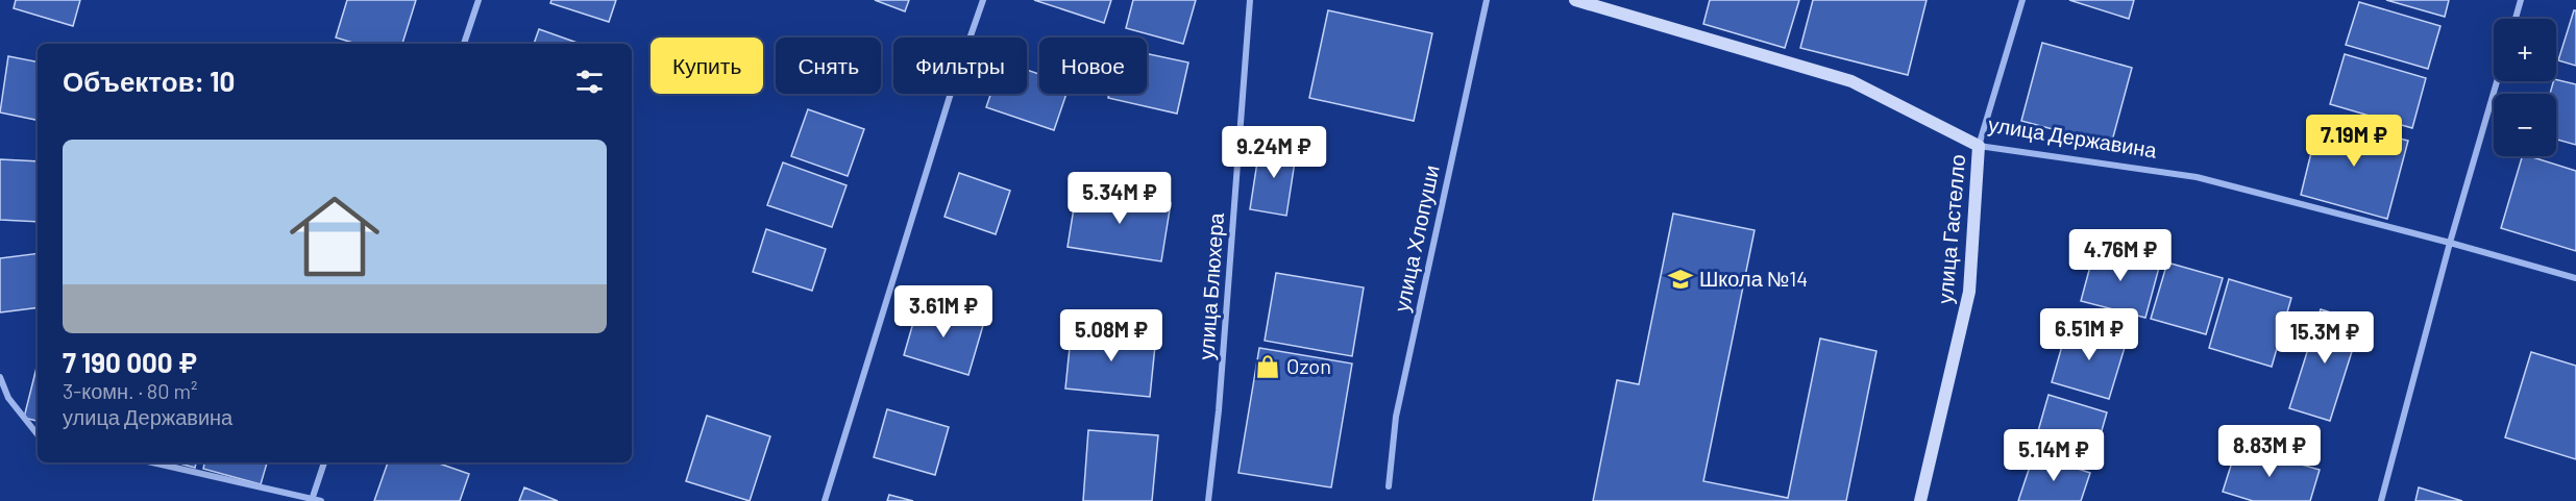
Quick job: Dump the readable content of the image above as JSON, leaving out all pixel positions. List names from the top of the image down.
{
  "streets": {
    "street": [
      "улица Державина",
      "улица Гастелло",
      "улица Хлопуши",
      "улица Блюхера"
    ]
  },
  "crossings": [
    ["улица Державина", "улица Гастелло"]
  ],
  "places": {
    "school or university": ["Школа №14"],
    "shop": ["Ozon"]
  },
  "page": {
    "map_buttons": ["+", "−"],
    "chip": [
      "Купить",
      "Снять",
      "Фильтры",
      "Новое"
    ],
    "heading": "Объектов: 10",
    "price": [
      "7.19M ₽",
      "9.24M ₽",
      "5.34M ₽",
      "4.76M ₽",
      "3.61M ₽",
      "6.51M ₽",
      "5.08M ₽",
      "15.3M ₽",
      "8.83M ₽",
      "5.14M ₽"
    ],
    "list": [
      {
        "name": "7 190 000 ₽",
        "note": "3-комн. · 80 m² · улица Державина"
      }
    ]
  }
}
